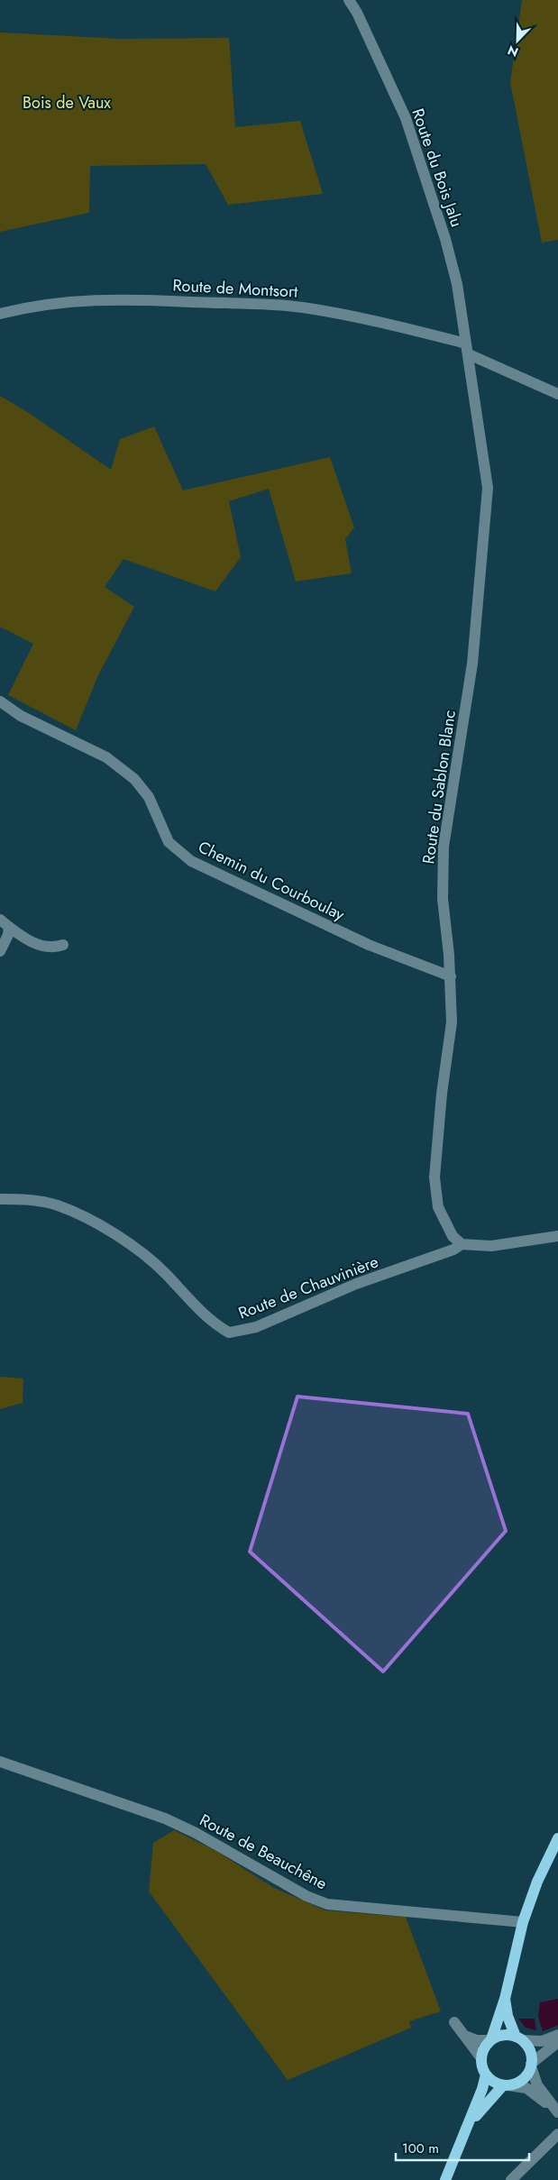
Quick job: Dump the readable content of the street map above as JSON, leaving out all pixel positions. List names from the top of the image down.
{
  "streets": {
    "street": [
      "Route du Bois Jalu",
      "Route de Montsort",
      "Route du Sablon Blanc",
      "Chemin du Courboulay",
      "Route de Chauvinière",
      "Route de Beauchêne"
    ]
  },
  "crossings": [
    ["Route du Bois Jalu", "Route de Montsort"],
    ["Route du Bois Jalu", "Route du Sablon Blanc"],
    ["Route de Montsort", "Route du Sablon Blanc"],
    ["Route du Sablon Blanc", "Chemin du Courboulay"],
    ["Route du Sablon Blanc", "Route de Chauvinière"]
  ],
  "parks": ["Bois de Vaux"],
  "scale_bar": "100 m",
  "north": "bottom left"
}
